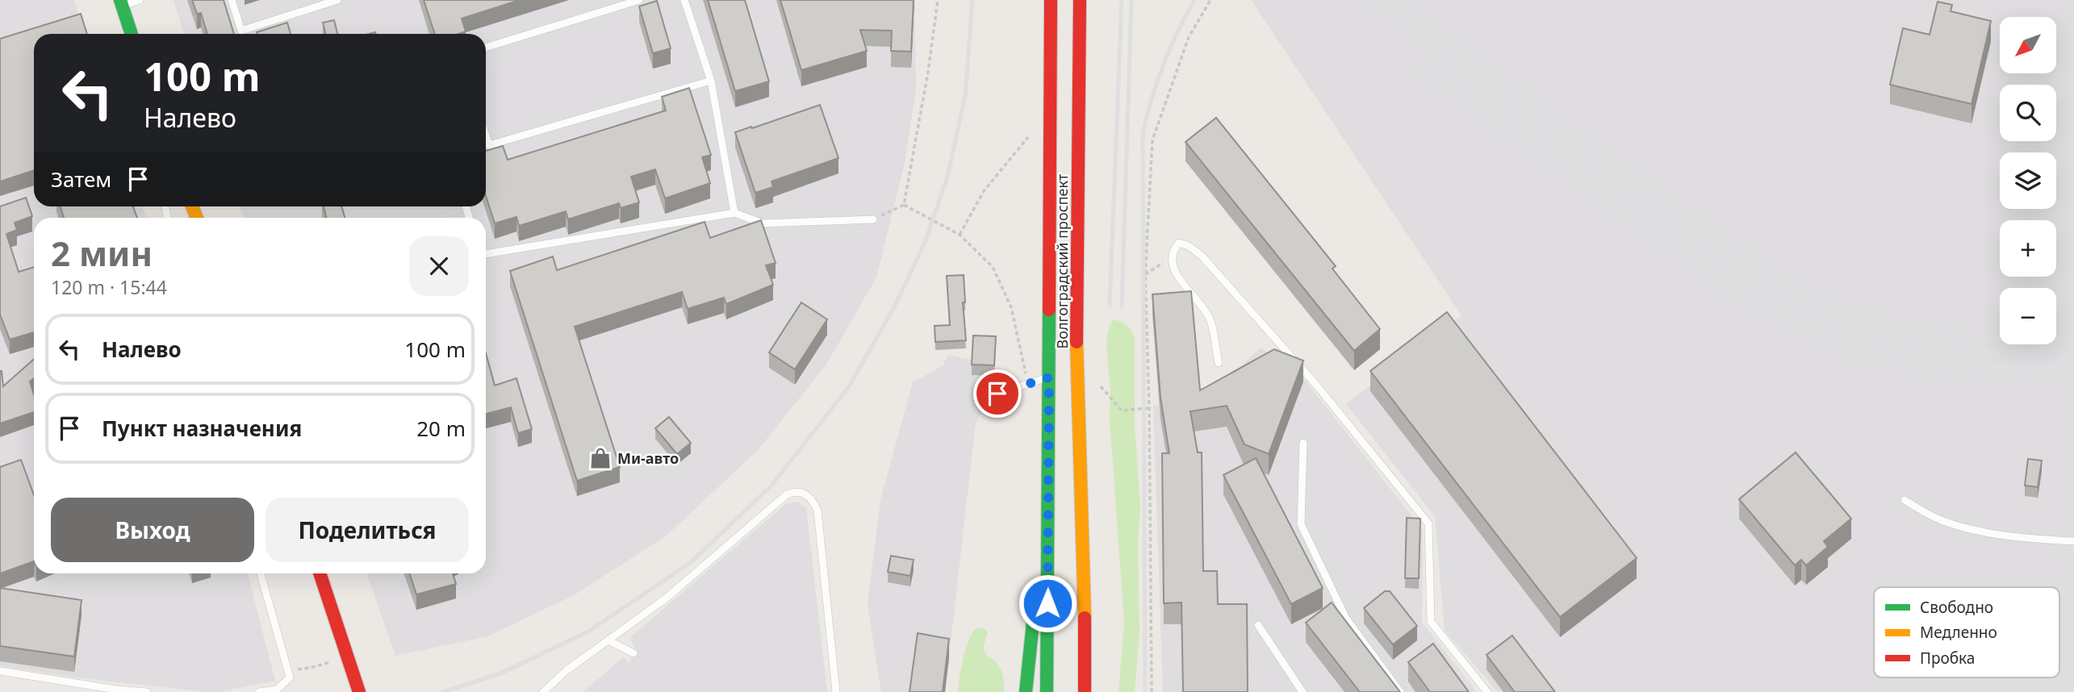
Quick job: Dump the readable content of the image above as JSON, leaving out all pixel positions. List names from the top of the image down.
{
  "streets": {
    "main road": ["Волгоградский проспект"]
  },
  "places": {
    "shop": ["Ми-авто"]
  },
  "legend": ["Свободно", "Медленно", "Пробка"],
  "north": "bottom left",
  "page": {
    "map_buttons": ["+", "−"],
    "turn": ["100 m", "Налево"],
    "then": "Затем",
    "heading": ["2 мин", "120 m · 15:44"],
    "list": [
      {
        "name": "Налево",
        "value": "100 m"
      },
      {
        "name": "Пункт назначения",
        "value": "20 m"
      }
    ],
    "buttons": ["Выход", "Поделиться"]
  }
}
